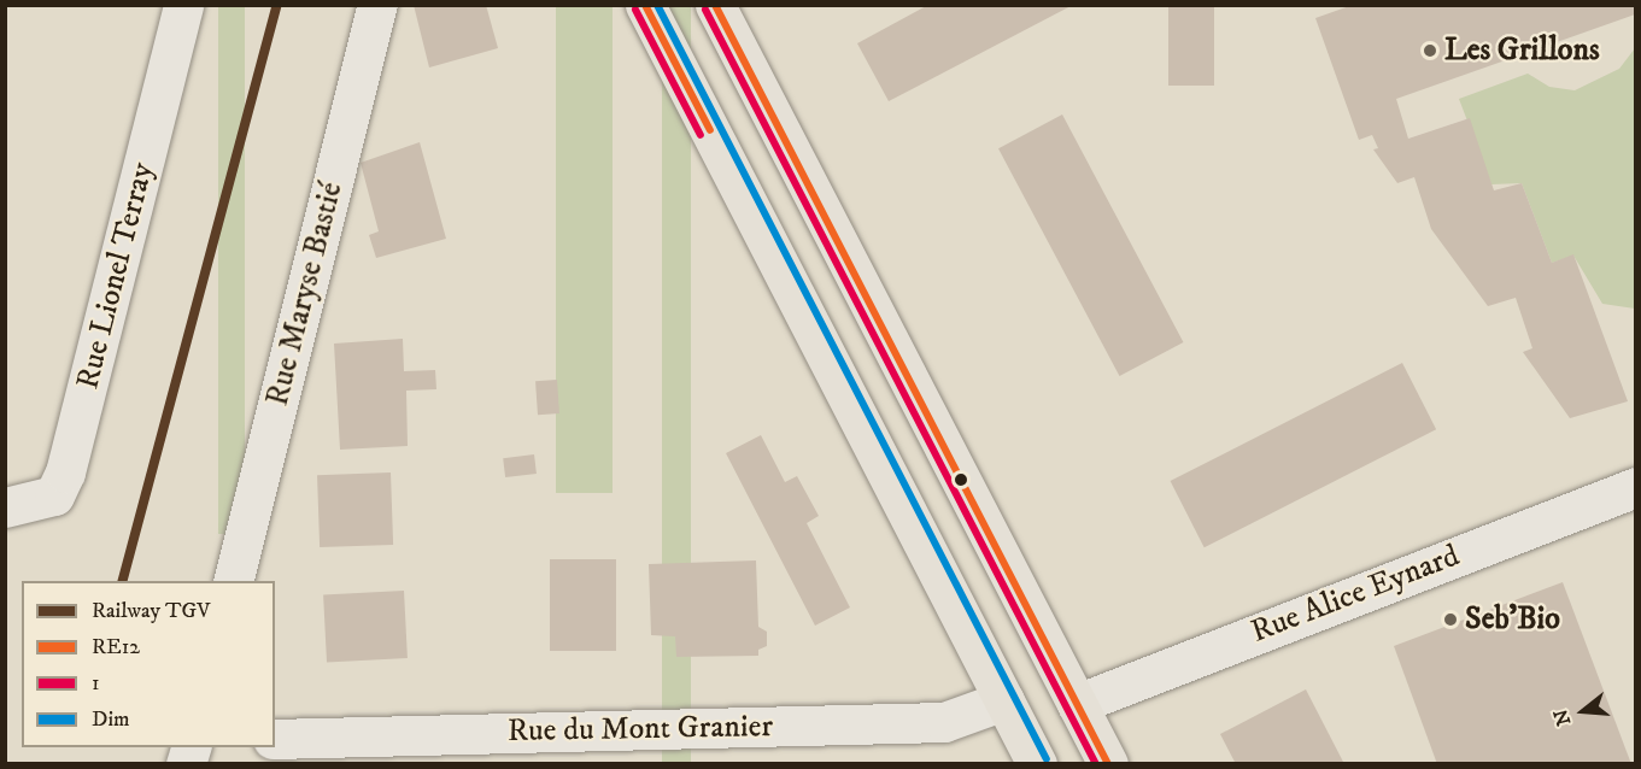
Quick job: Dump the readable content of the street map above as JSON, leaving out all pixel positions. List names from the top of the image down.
{
  "streets": {
    "street": [
      "Rue Lionel Terray",
      "Rue Maryse Bastié",
      "Rue Alice Eynard",
      "Rue du Mont Granier"
    ]
  },
  "places": ["Les Grillons", "Seb'Bio"],
  "lines": [
    "rail line TGV",
    "transit line RE12",
    "transit line Dim",
    "transit line 1"
  ],
  "legend": [
    "Railway TGV",
    "RE12",
    "1",
    "Dim"
  ],
  "north": "left"
}
